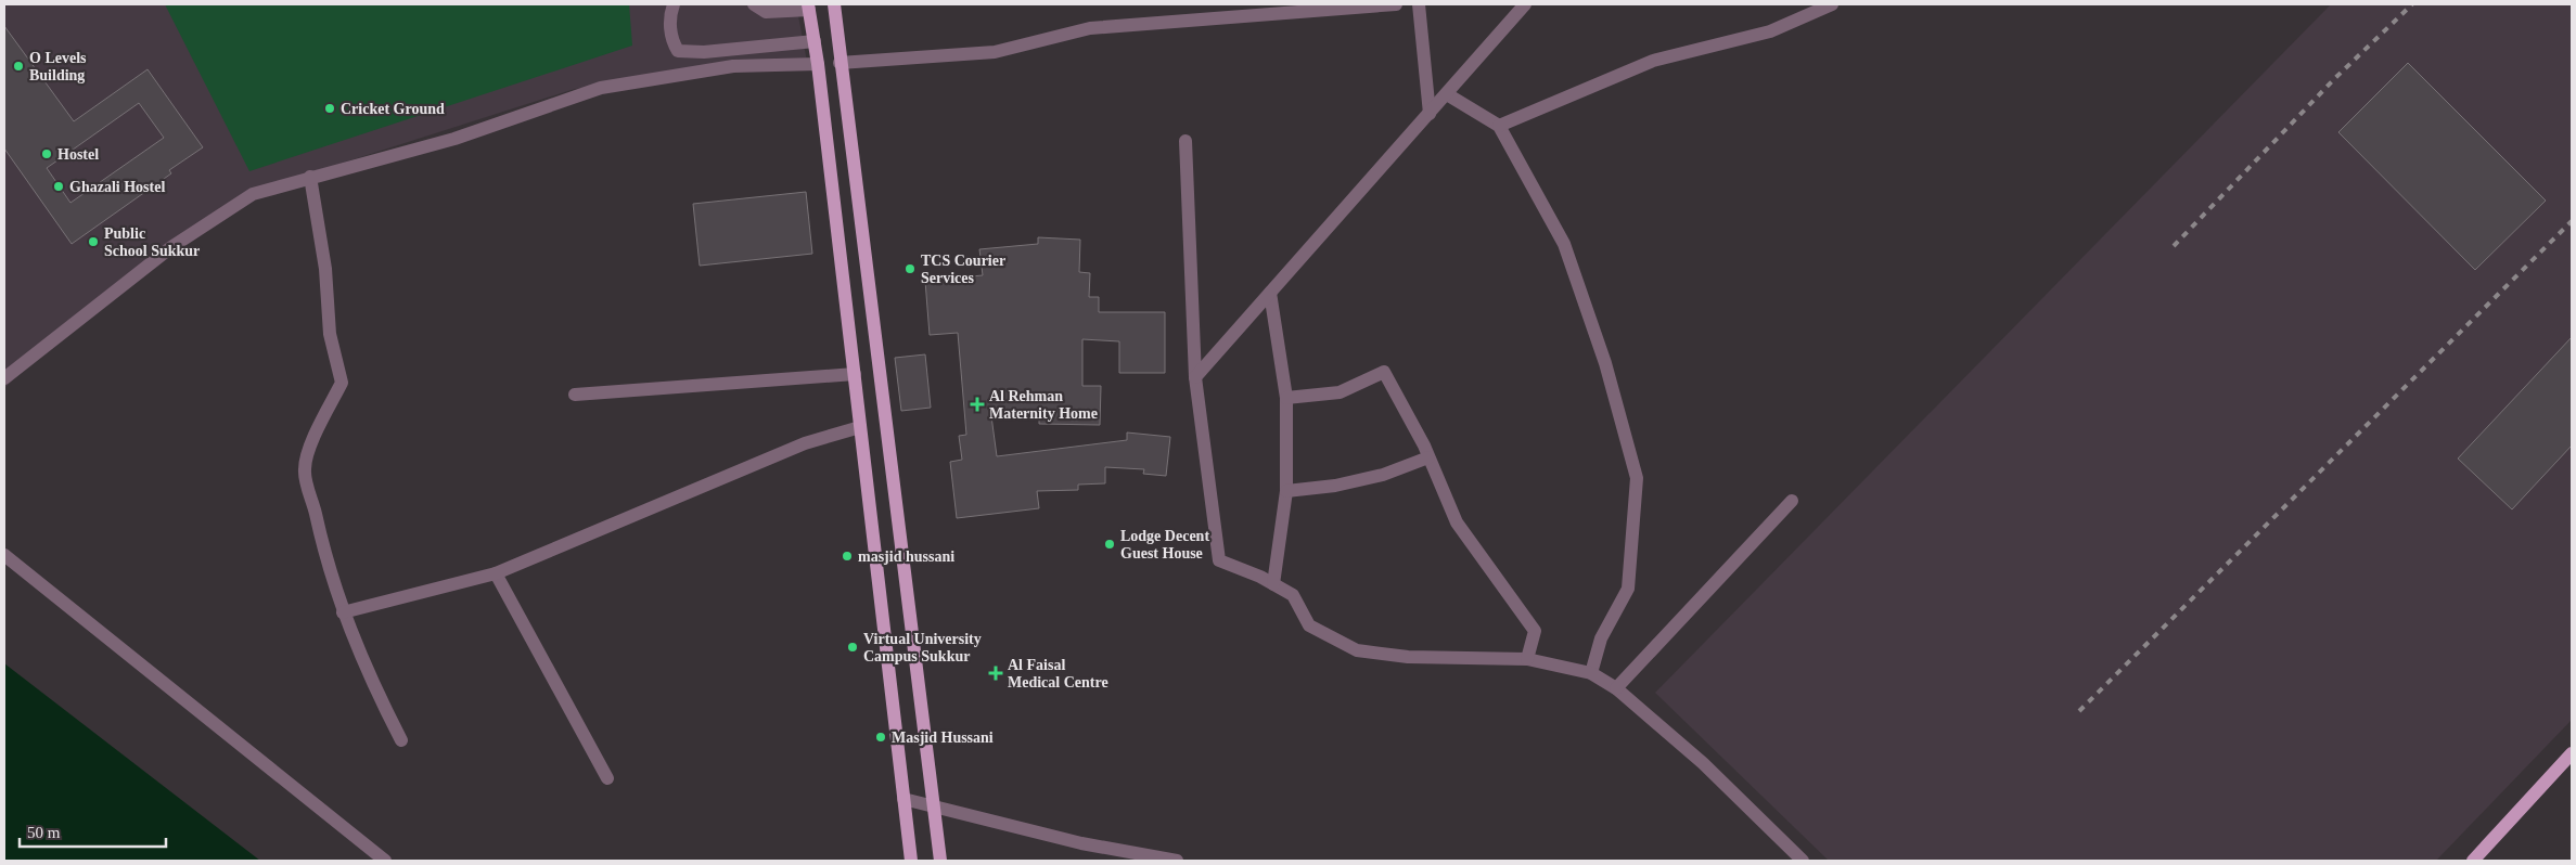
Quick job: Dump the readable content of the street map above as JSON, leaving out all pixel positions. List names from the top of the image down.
{
  "places": {
    "other": [
      "O Levels Building",
      "Cricket Ground",
      "Hostel",
      "Ghazali Hostel",
      "Public School Sukkur",
      "TCS Courier Services",
      "Lodge Decent Guest House",
      "masjid hussani",
      "Virtual University Campus Sukkur",
      "Masjid Hussani"
    ],
    "health": ["Al Rehman Maternity Home", "Al Faisal Medical Centre"]
  },
  "scale_bar": "50 m"
}
